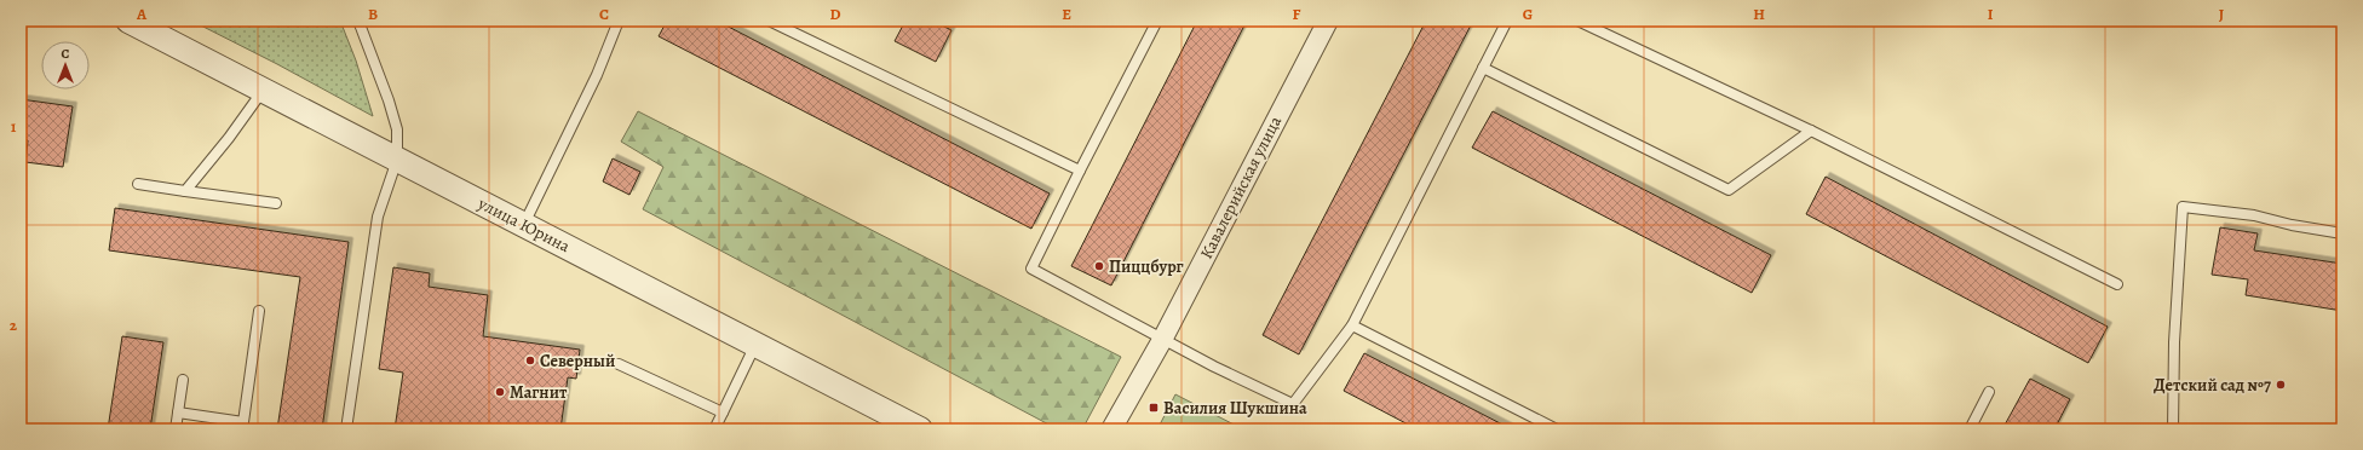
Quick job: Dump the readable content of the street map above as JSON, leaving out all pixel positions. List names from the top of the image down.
{
  "streets": {
    "street": ["Кавалерийская улица", "улица Юрина"]
  },
  "places": {
    "other": [
      "Пиццбург",
      "Северный",
      "Детский сад №7",
      "Магнит"
    ],
    "transit": ["Василия Шукшина"]
  },
  "north": "top",
  "grid": {
    "columns": [
      "A",
      "B",
      "C",
      "D",
      "E",
      "F",
      "G",
      "H",
      "I",
      "J"
    ],
    "rows": ["1", "2"]
  }
}
